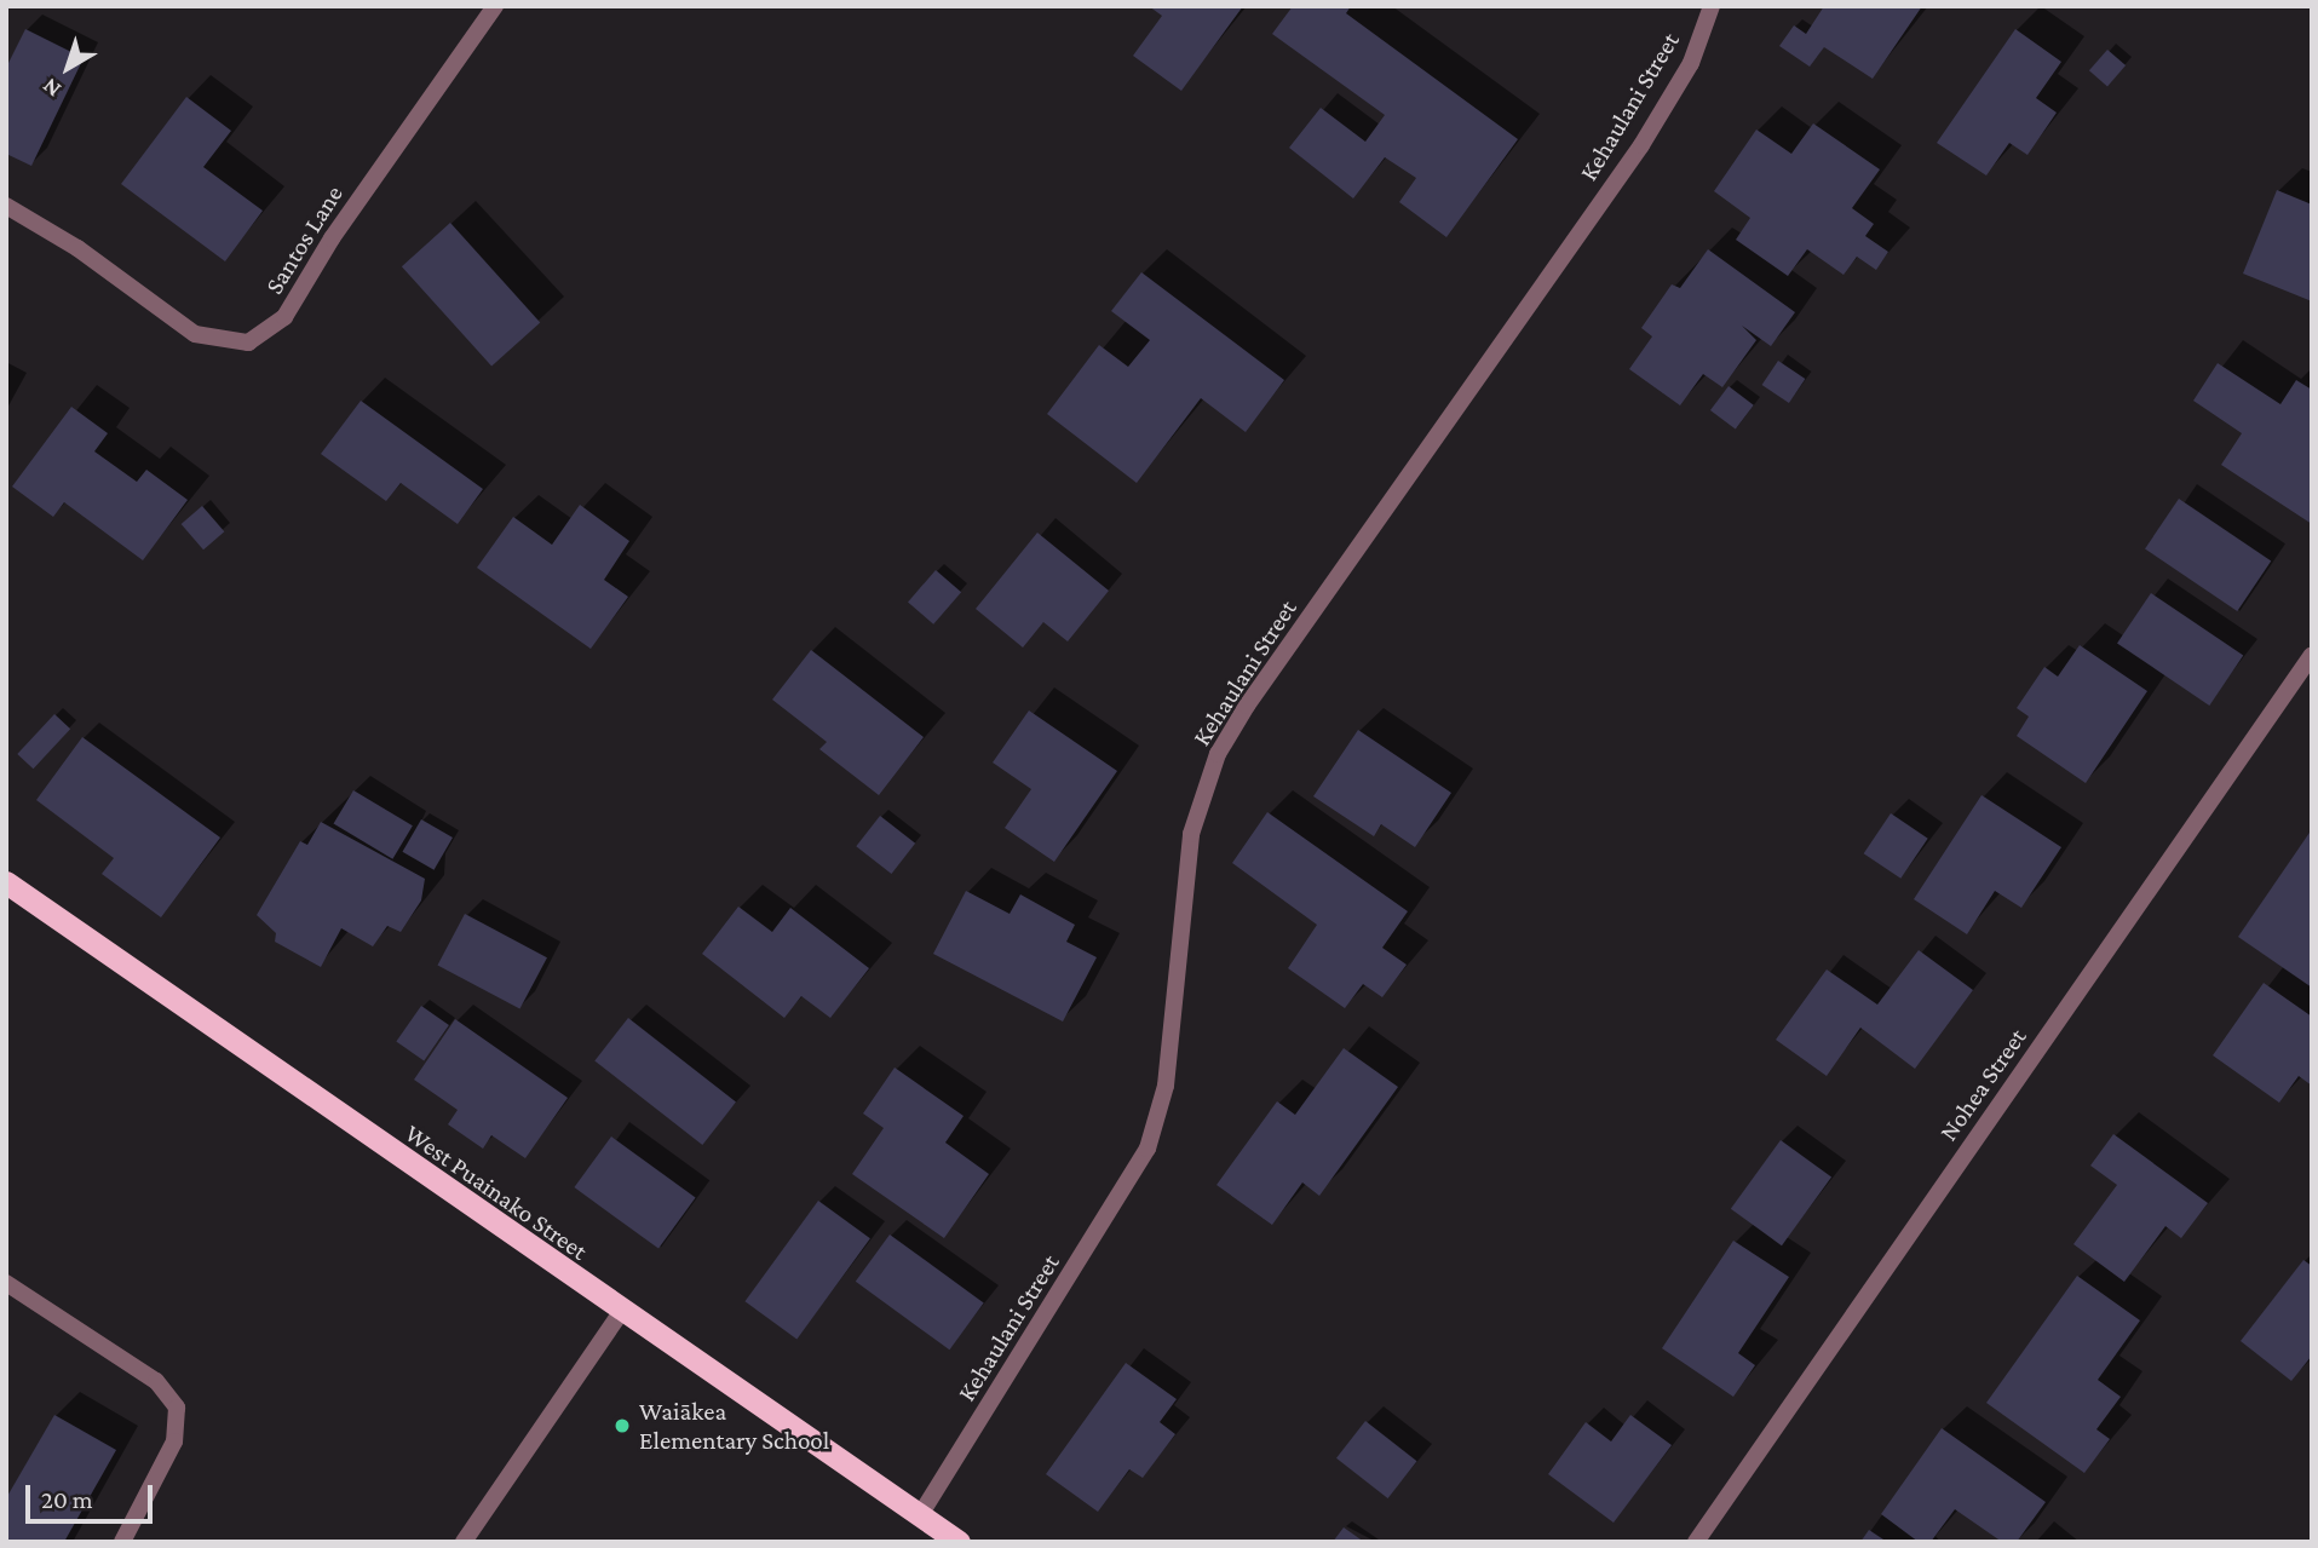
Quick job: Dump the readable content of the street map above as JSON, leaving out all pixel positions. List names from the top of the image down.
{
  "streets": {
    "highway": ["West Puainako Street"],
    "street": ["Kehaulani Street", "Santos Lane", "Nohea Street"]
  },
  "crossings": [
    ["Kehaulani Street", "West Puainako Street"]
  ],
  "places": ["Waiākea Elementary School"],
  "scale_bar": "20 m",
  "north": "bottom left"
}
